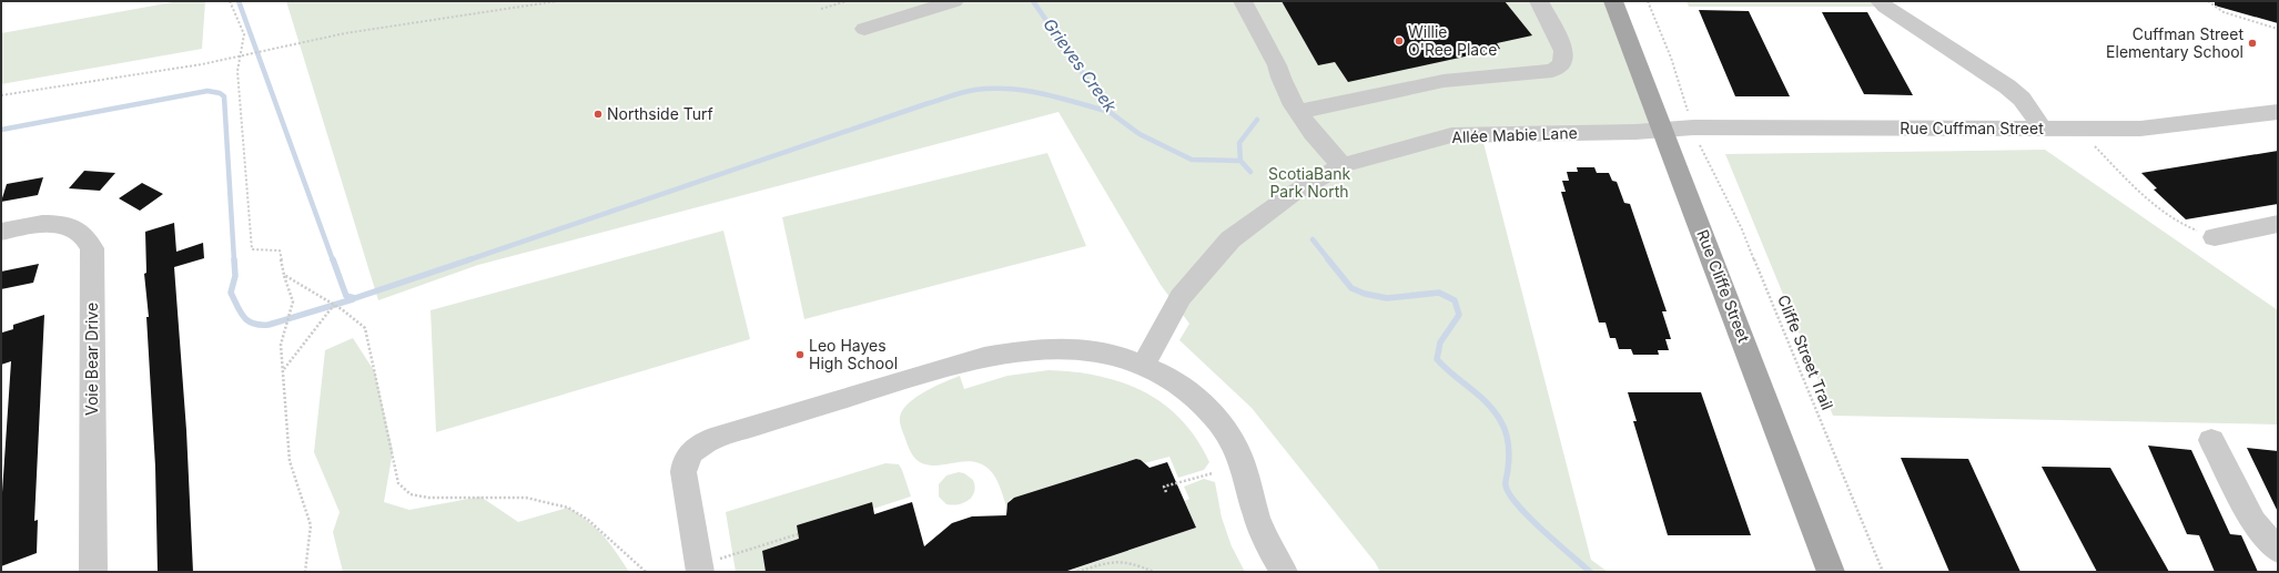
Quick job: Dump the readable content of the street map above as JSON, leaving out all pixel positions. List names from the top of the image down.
{
  "streets": {
    "main road": ["Rue Cliffe Street"],
    "street": ["Rue Cuffman Street", "Allée Mabie Lane", "Voie Bear Drive"],
    "path": ["Cliffe Street Trail"]
  },
  "crossings": [
    ["Rue Cuffman Street", "Allée Mabie Lane"],
    ["Rue Cuffman Street", "Rue Cliffe Street"],
    ["Allée Mabie Lane", "Rue Cliffe Street"]
  ],
  "water": ["Grieves Creek"],
  "parks": ["ScotiaBank Park North"],
  "places": [
    "Willie O'Ree Place",
    "Cuffman Street Elementary School",
    "Northside Turf",
    "Leo Hayes High School"
  ]
}
